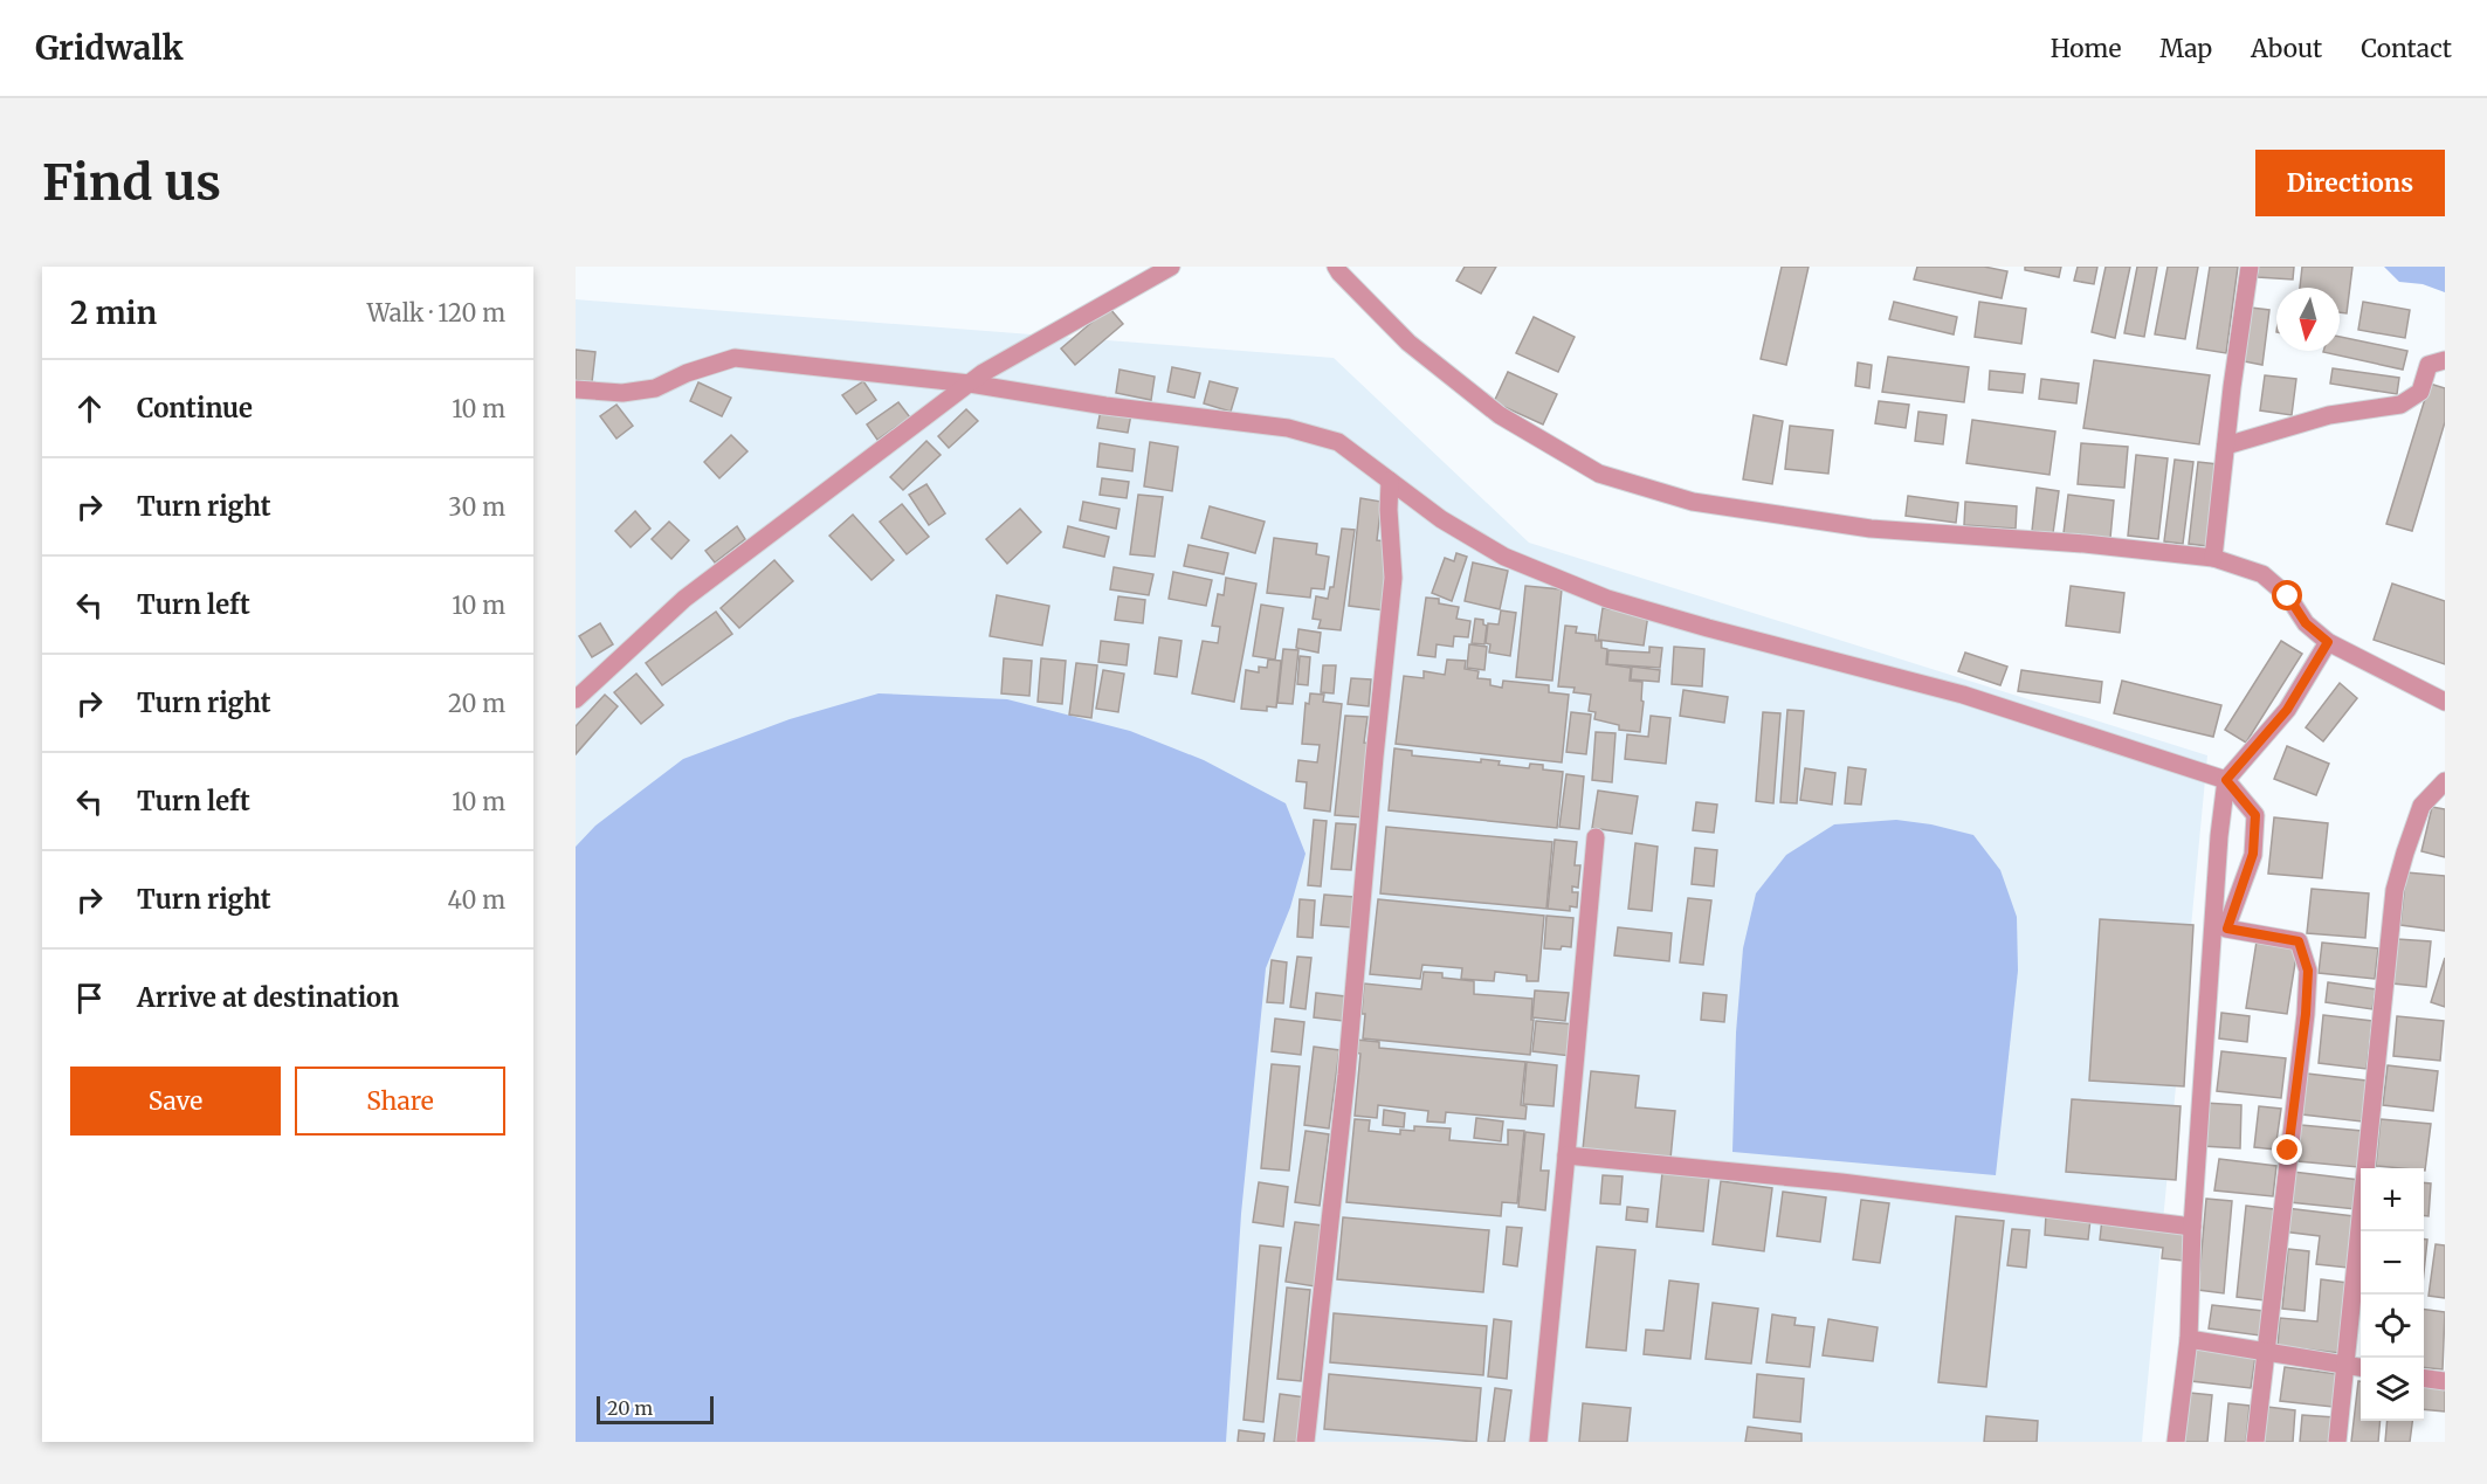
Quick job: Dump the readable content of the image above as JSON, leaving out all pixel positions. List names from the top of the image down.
{
  "scale_bar": "20 m",
  "north": "bottom",
  "page": {
    "header": "Gridwalk",
    "nav": [
      "Home",
      "Map",
      "About",
      "Contact"
    ],
    "buttons": [
      "Directions",
      ["Save", "Share"]
    ],
    "title": "Find us",
    "heading": ["2 min", "Walk · 120 m"],
    "list": [
      ["Continue", "10 m"],
      ["Turn right", "30 m"],
      ["Turn left", "10 m"],
      ["Turn right", "20 m"],
      ["Turn left", "10 m"],
      ["Turn right", "40 m"],
      "Arrive at destination"
    ],
    "map_buttons": ["+", "−"],
    "scale": "20 m"
  }
}
